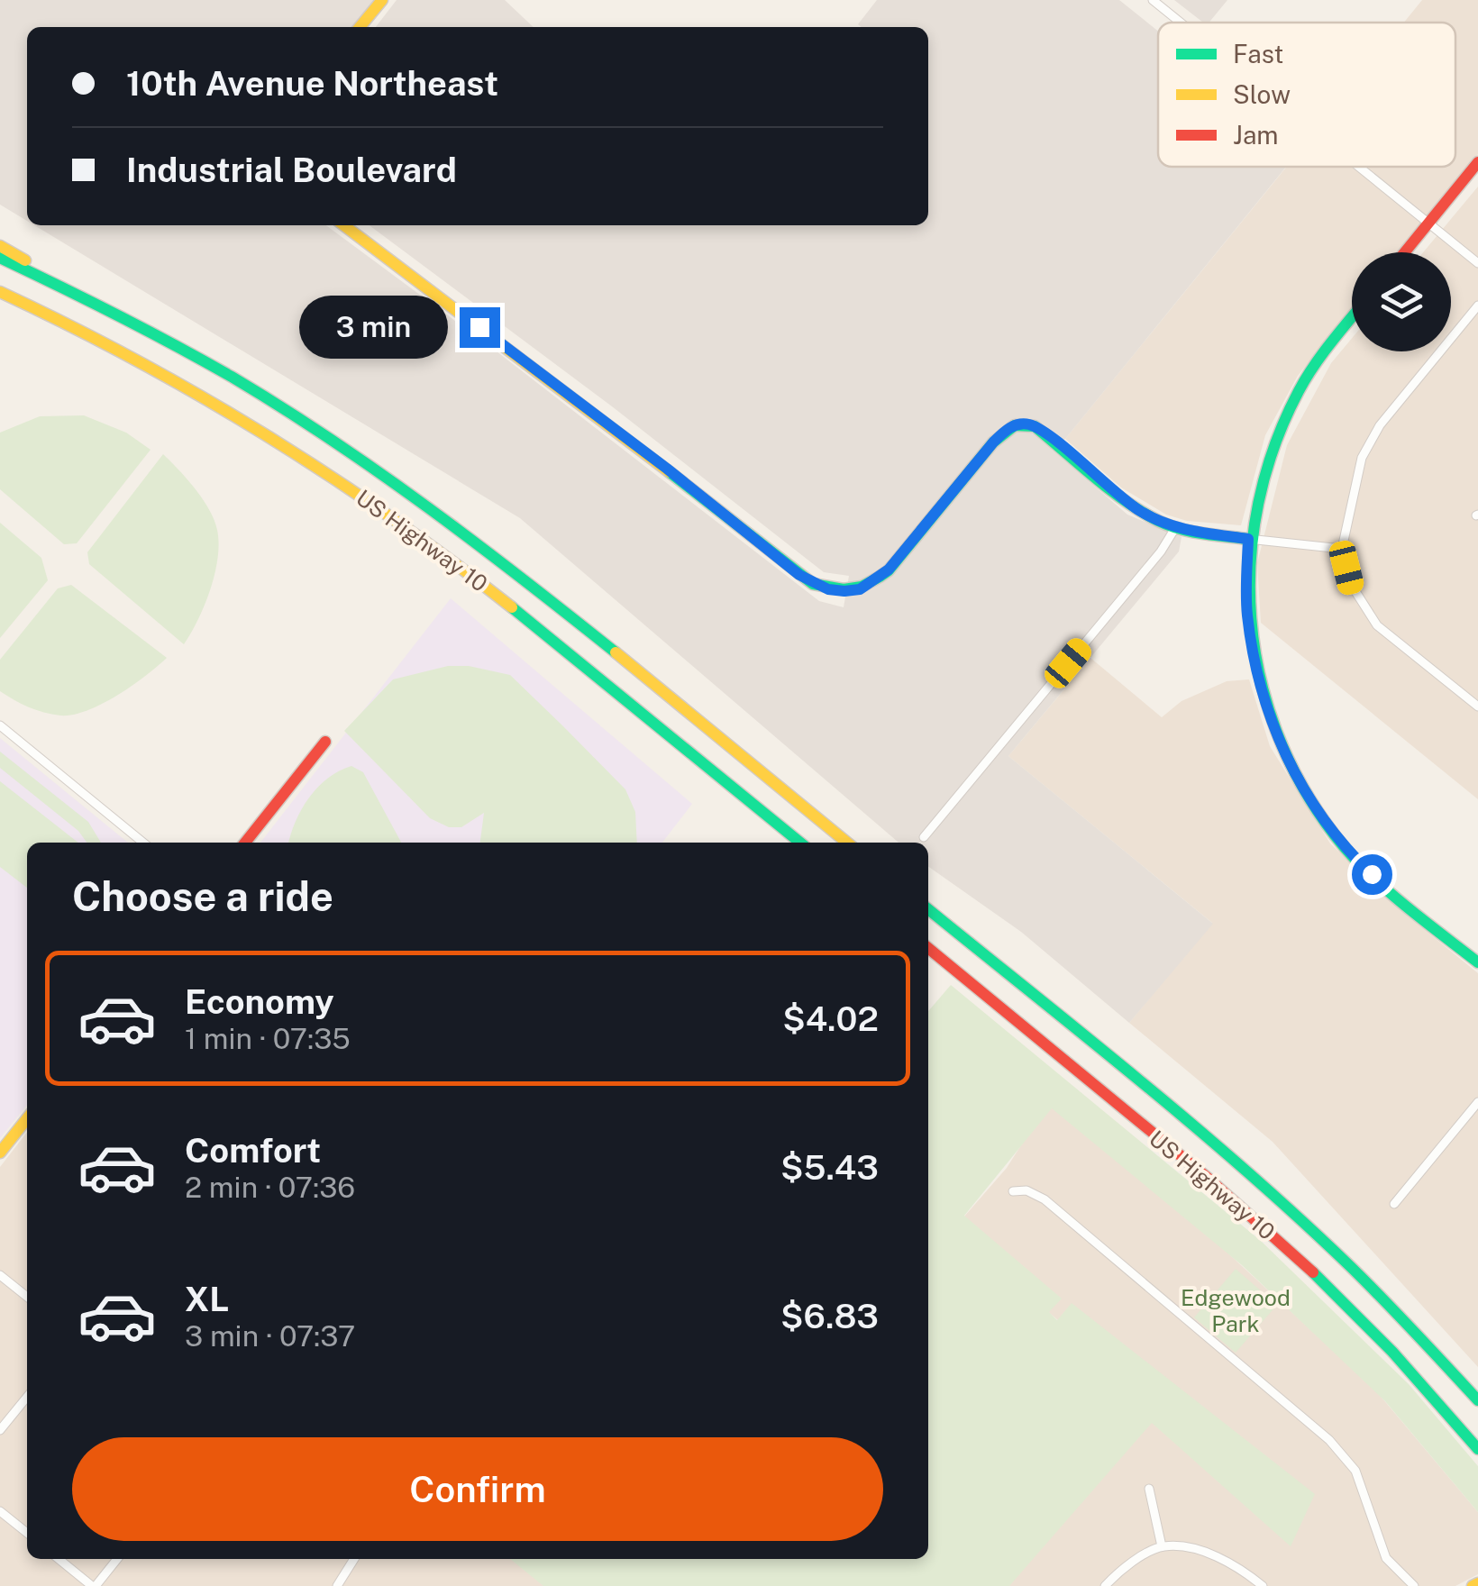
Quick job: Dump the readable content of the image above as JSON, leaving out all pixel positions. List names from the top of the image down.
{
  "streets": {
    "main road": ["US Highway 10"]
  },
  "parks": ["Edgewood Park"],
  "legend": ["Fast", "Slow", "Jam"],
  "page": {
    "banner": ["10th Avenue Northeast", "Industrial Boulevard"],
    "bubble": "3 min",
    "heading": "Choose a ride",
    "list": [
      {
        "name": "Economy",
        "note": "1 min · 07:35",
        "value": "$4.02"
      },
      {
        "name": "Comfort",
        "note": "2 min · 07:36",
        "value": "$5.43"
      },
      {
        "name": "XL",
        "note": "3 min · 07:37",
        "value": "$6.83"
      }
    ],
    "buttons": "Confirm"
  }
}
